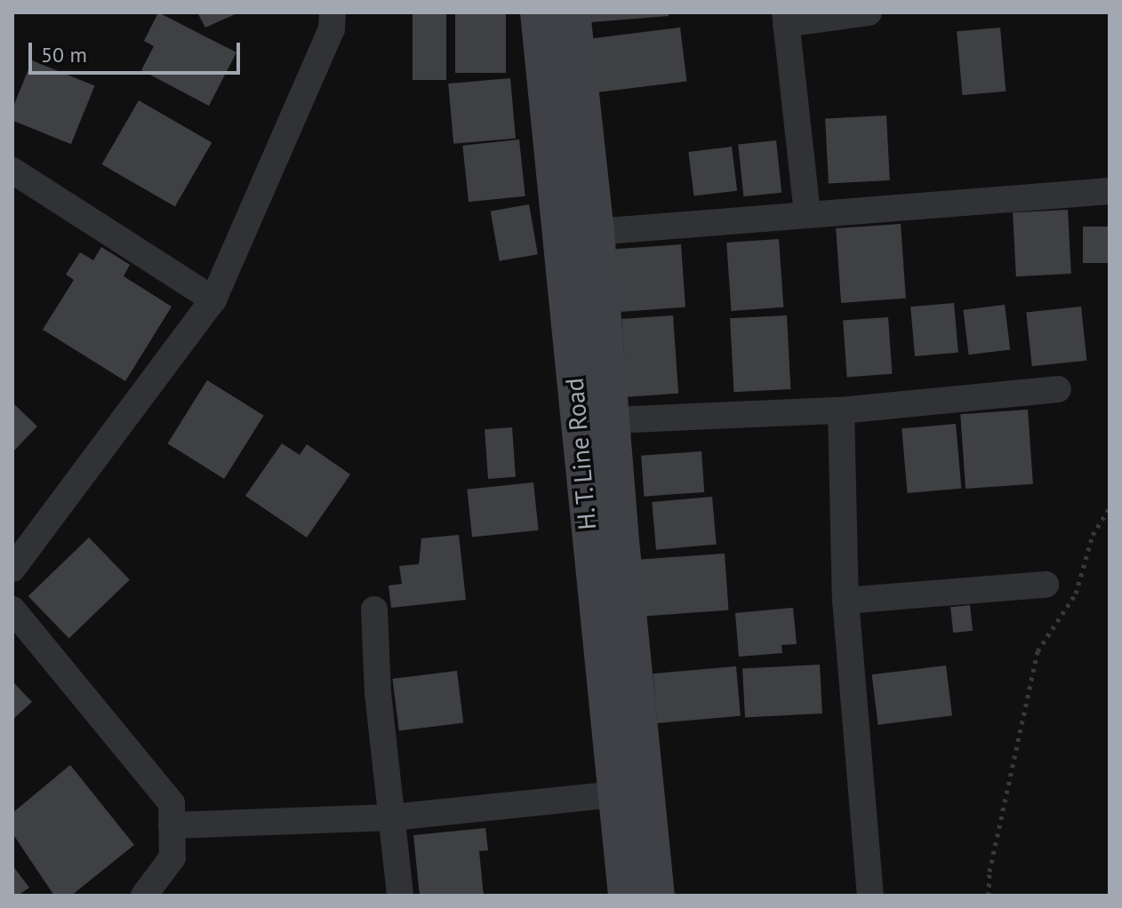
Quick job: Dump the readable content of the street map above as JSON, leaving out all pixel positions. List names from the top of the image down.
{
  "streets": {
    "street": ["H. T. Line Road"]
  },
  "scale_bar": "50 m"
}
